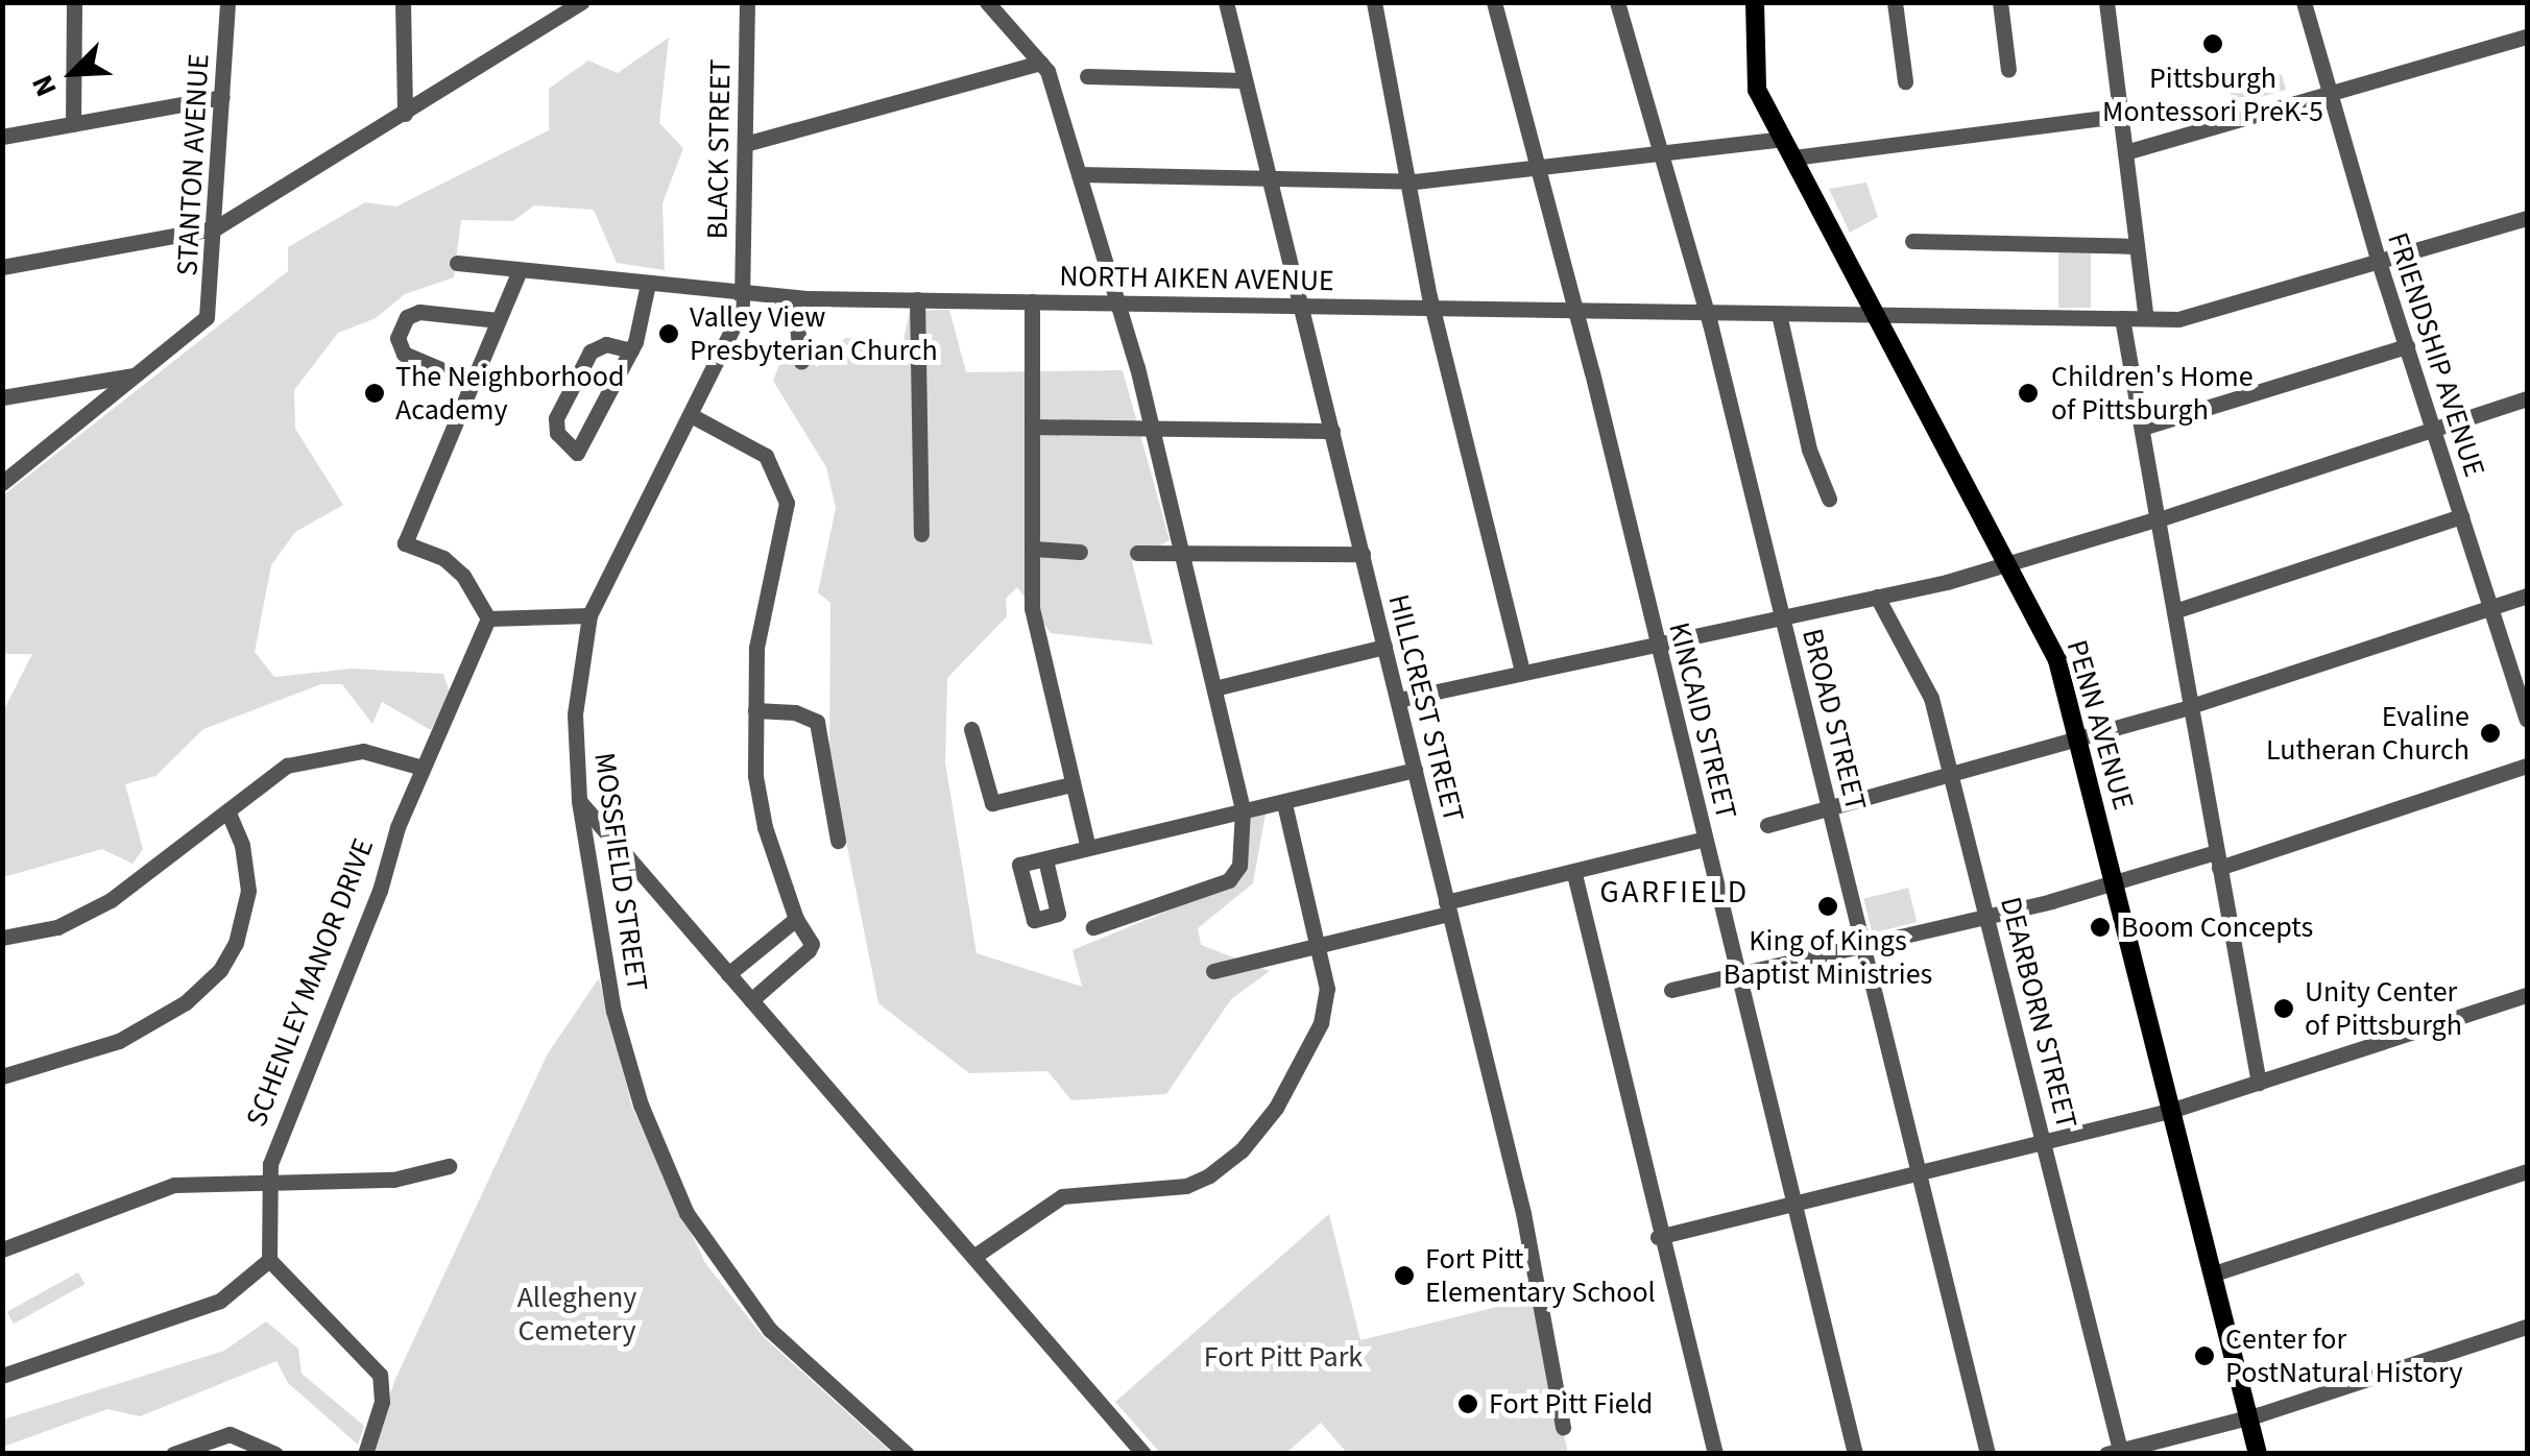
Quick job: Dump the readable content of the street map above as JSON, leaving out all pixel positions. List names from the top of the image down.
{
  "streets": {
    "main road": ["PENN AVENUE"],
    "street": [
      "BLACK STREET",
      "STANTON AVENUE",
      "NORTH AIKEN AVENUE",
      "FRIENDSHIP AVENUE",
      "HILLCREST STREET",
      "BROAD STREET",
      "KINCAID STREET",
      "MOSSFIELD STREET",
      "SCHENLEY MANOR DRIVE",
      "DEARBORN STREET"
    ]
  },
  "crossings": [
    ["BLACK STREET", "NORTH AIKEN AVENUE"],
    ["BLACK STREET", "MOSSFIELD STREET"],
    ["NORTH AIKEN AVENUE", "FRIENDSHIP AVENUE"],
    ["NORTH AIKEN AVENUE", "HILLCREST STREET"],
    ["NORTH AIKEN AVENUE", "BROAD STREET"],
    ["NORTH AIKEN AVENUE", "KINCAID STREET"],
    ["NORTH AIKEN AVENUE", "PENN AVENUE"],
    ["NORTH AIKEN AVENUE", "MOSSFIELD STREET"]
  ],
  "districts": ["GARFIELD"],
  "parks": ["Allegheny Cemetery", "Fort Pitt Park"],
  "places": [
    "Pittsburgh Montessori PreK-5",
    "Valley View Presbyterian Church",
    "The Neighborhood Academy",
    "Children's Home of Pittsburgh",
    "Evaline Lutheran Church",
    "King of Kings Baptist Ministries",
    "Boom Concepts",
    "Unity Center of Pittsburgh",
    "Fort Pitt Elementary School",
    "Center for PostNatural History",
    "Fort Pitt Field"
  ],
  "north": "bottom left"
}
